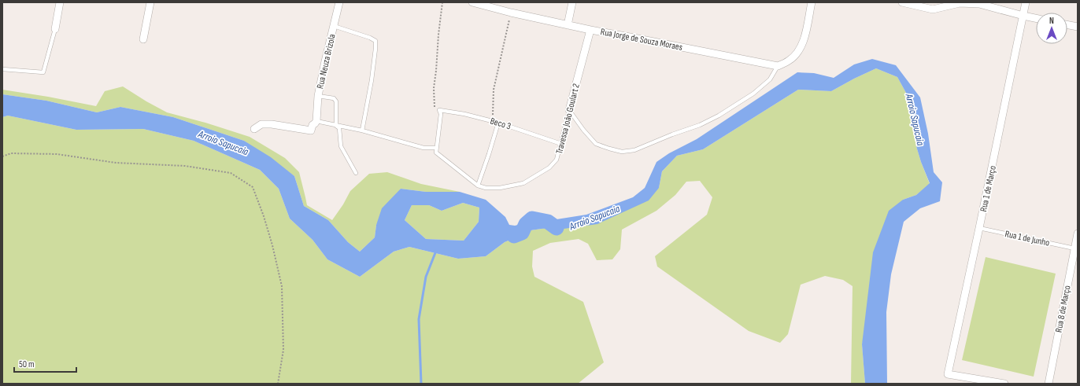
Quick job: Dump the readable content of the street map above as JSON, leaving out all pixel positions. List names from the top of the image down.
{
  "streets": {
    "street": [
      "Rua Jorge de Souza Moraes",
      "Rua Neuza Brizola",
      "Travessa João Goulart 2",
      "Rua 1 de Março",
      "Rua 8 de Março"
    ],
    "lane": ["Beco 3", "Rua 1 de Junho"]
  },
  "crossings": [
    ["Rua Jorge de Souza Moraes", "Travessa João Goulart 2"],
    ["Travessa João Goulart 2", "Beco 3"],
    ["Rua 1 de Março", "Rua 1 de Junho"],
    ["Rua 1 de Junho", "Rua 8 de Março"]
  ],
  "water": ["Arroio Sapucaia"],
  "scale_bar": "50 m",
  "north": "top"
}
